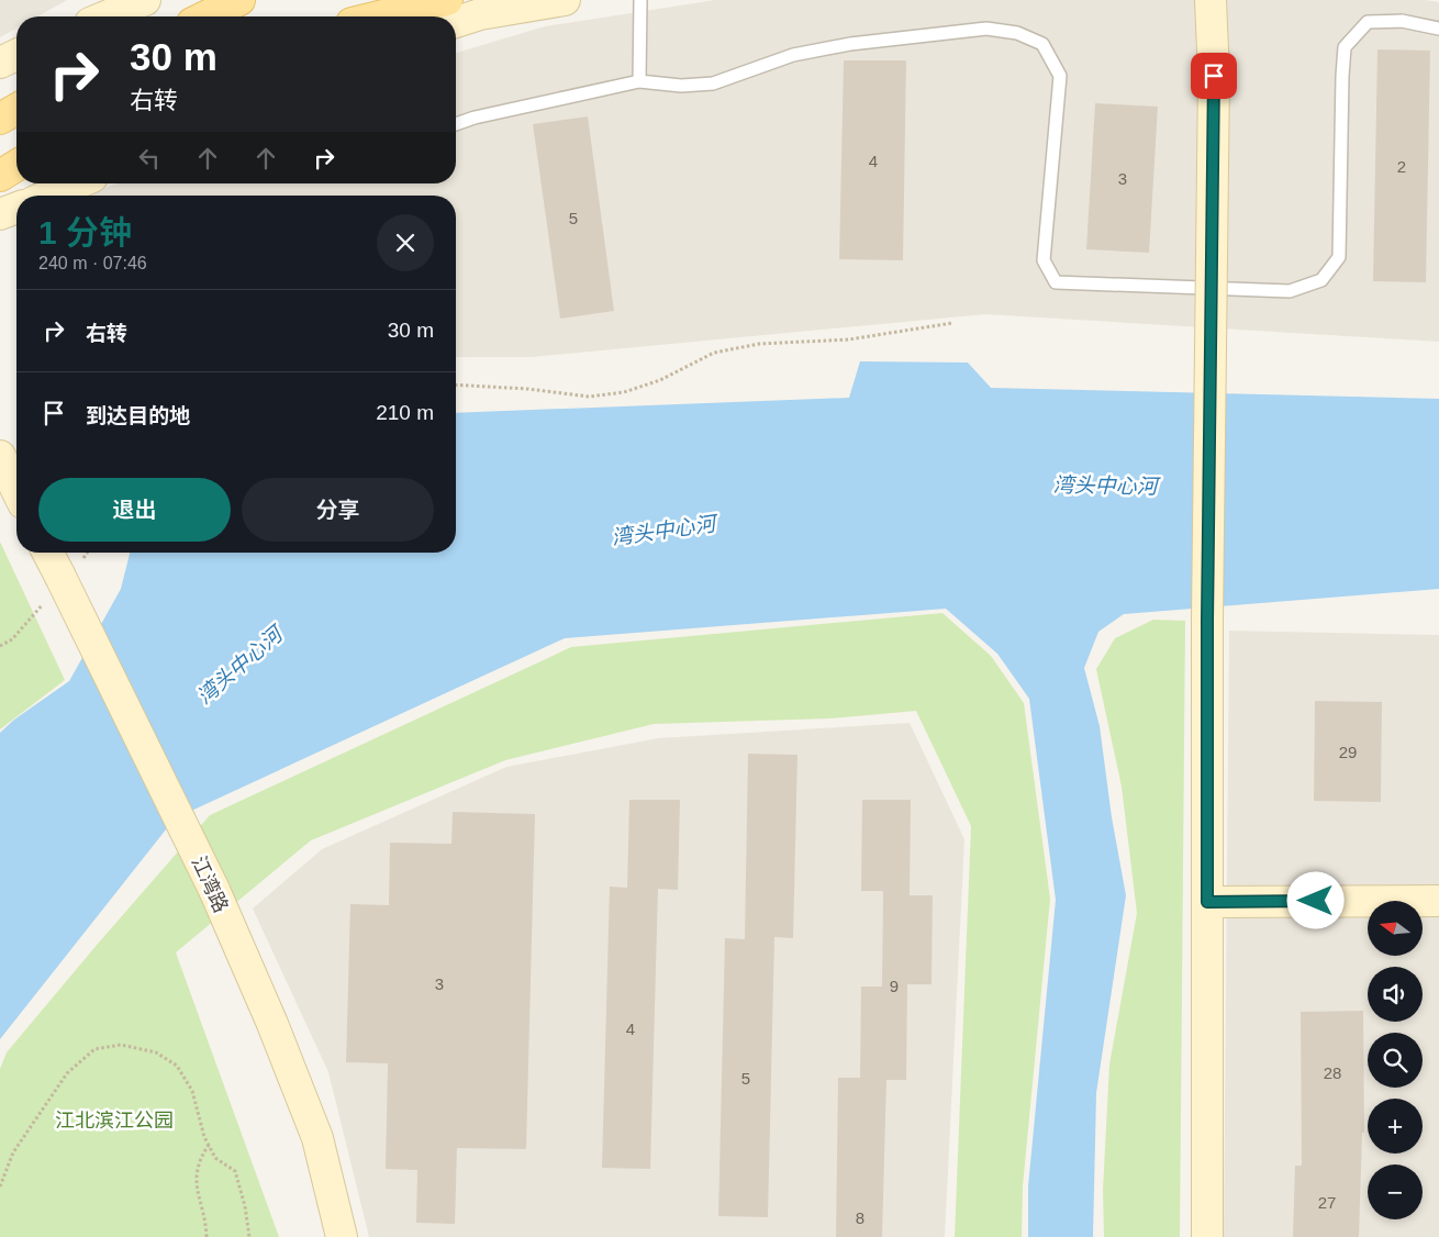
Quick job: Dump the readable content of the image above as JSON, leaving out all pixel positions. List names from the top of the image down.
{
  "streets": {
    "street": ["江湾路"]
  },
  "water": ["湾头中心河"],
  "parks": ["江北滨江公园"],
  "house_numbers": [
    "4",
    "2",
    "3",
    "5",
    "29",
    "3",
    "9",
    "4",
    "28",
    "5",
    "27",
    "8"
  ],
  "north": "left",
  "page": {
    "turn": ["30 m", "右转"],
    "heading": ["1 分钟", "240 m · 07:46"],
    "list": [
      {
        "name": "右转",
        "value": "30 m"
      },
      {
        "name": "到达目的地",
        "value": "210 m"
      }
    ],
    "buttons": ["退出", "分享"],
    "map_buttons": ["+", "−"]
  }
}
